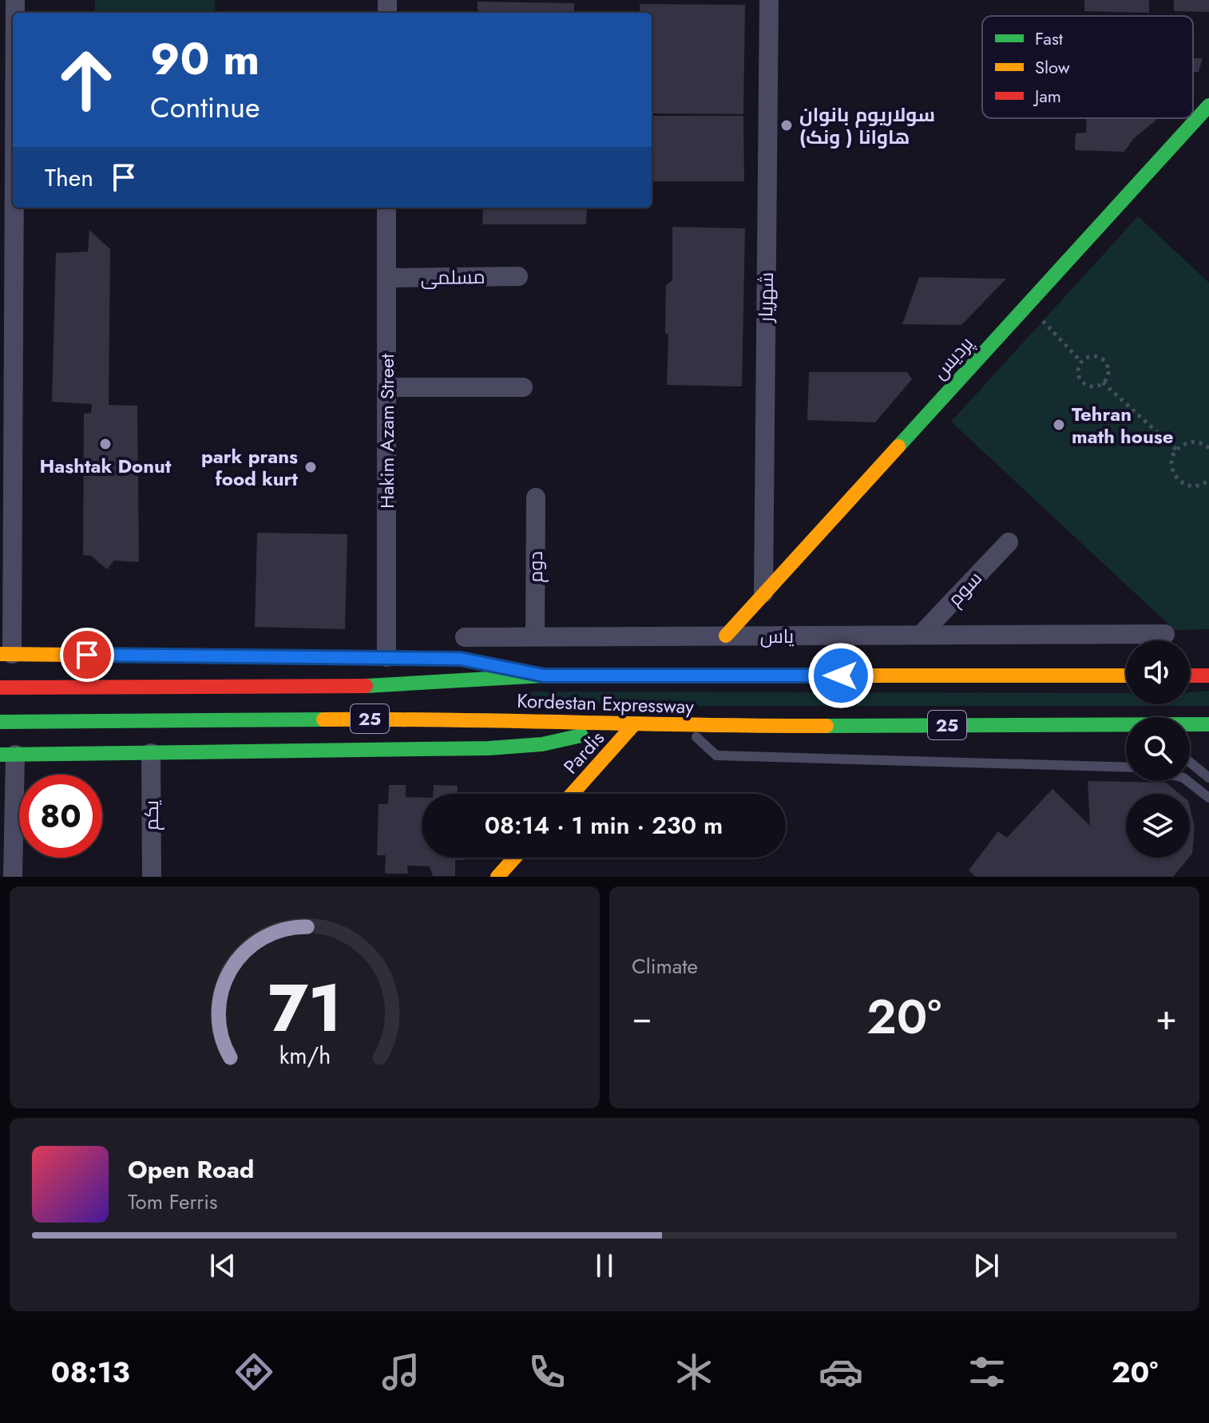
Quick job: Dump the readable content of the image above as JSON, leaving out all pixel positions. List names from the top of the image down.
{
  "streets": {
    "main road": [
      "پردیس",
      "Kordestan Expressway",
      "25",
      "Pardis"
    ],
    "street": [
      "مسلمی",
      "شهریار",
      "Hakim Azam Street",
      "دوم",
      "سوم",
      "یاس",
      "یکم"
    ]
  },
  "crossings": [
    ["مسلمی", "Hakim Azam Street"],
    ["شهریار", "پردیس"],
    ["پردیس", "یاس"],
    ["دوم", "یاس"],
    ["سوم", "یاس"],
    ["Kordestan Expressway", "Pardis"]
  ],
  "places": [
    "سولاریوم بانوان هاوانا ( ونک)",
    "Tehran math house",
    "Hashtak Donut",
    "park prans food kurt"
  ],
  "legend": ["Fast", "Slow", "Jam"],
  "page": {
    "turn": ["90 m", "Continue"],
    "then": "Then",
    "limit": "80",
    "trip": "08:14 · 1 min · 230 m",
    "tile": "Climate",
    "heat": ["−", "20°", "+"],
    "song": ["Open Road", "Tom Ferris"],
    "tabs": ["08:13", "20°"],
    "gauge": ["71", "km/h"]
  }
}
